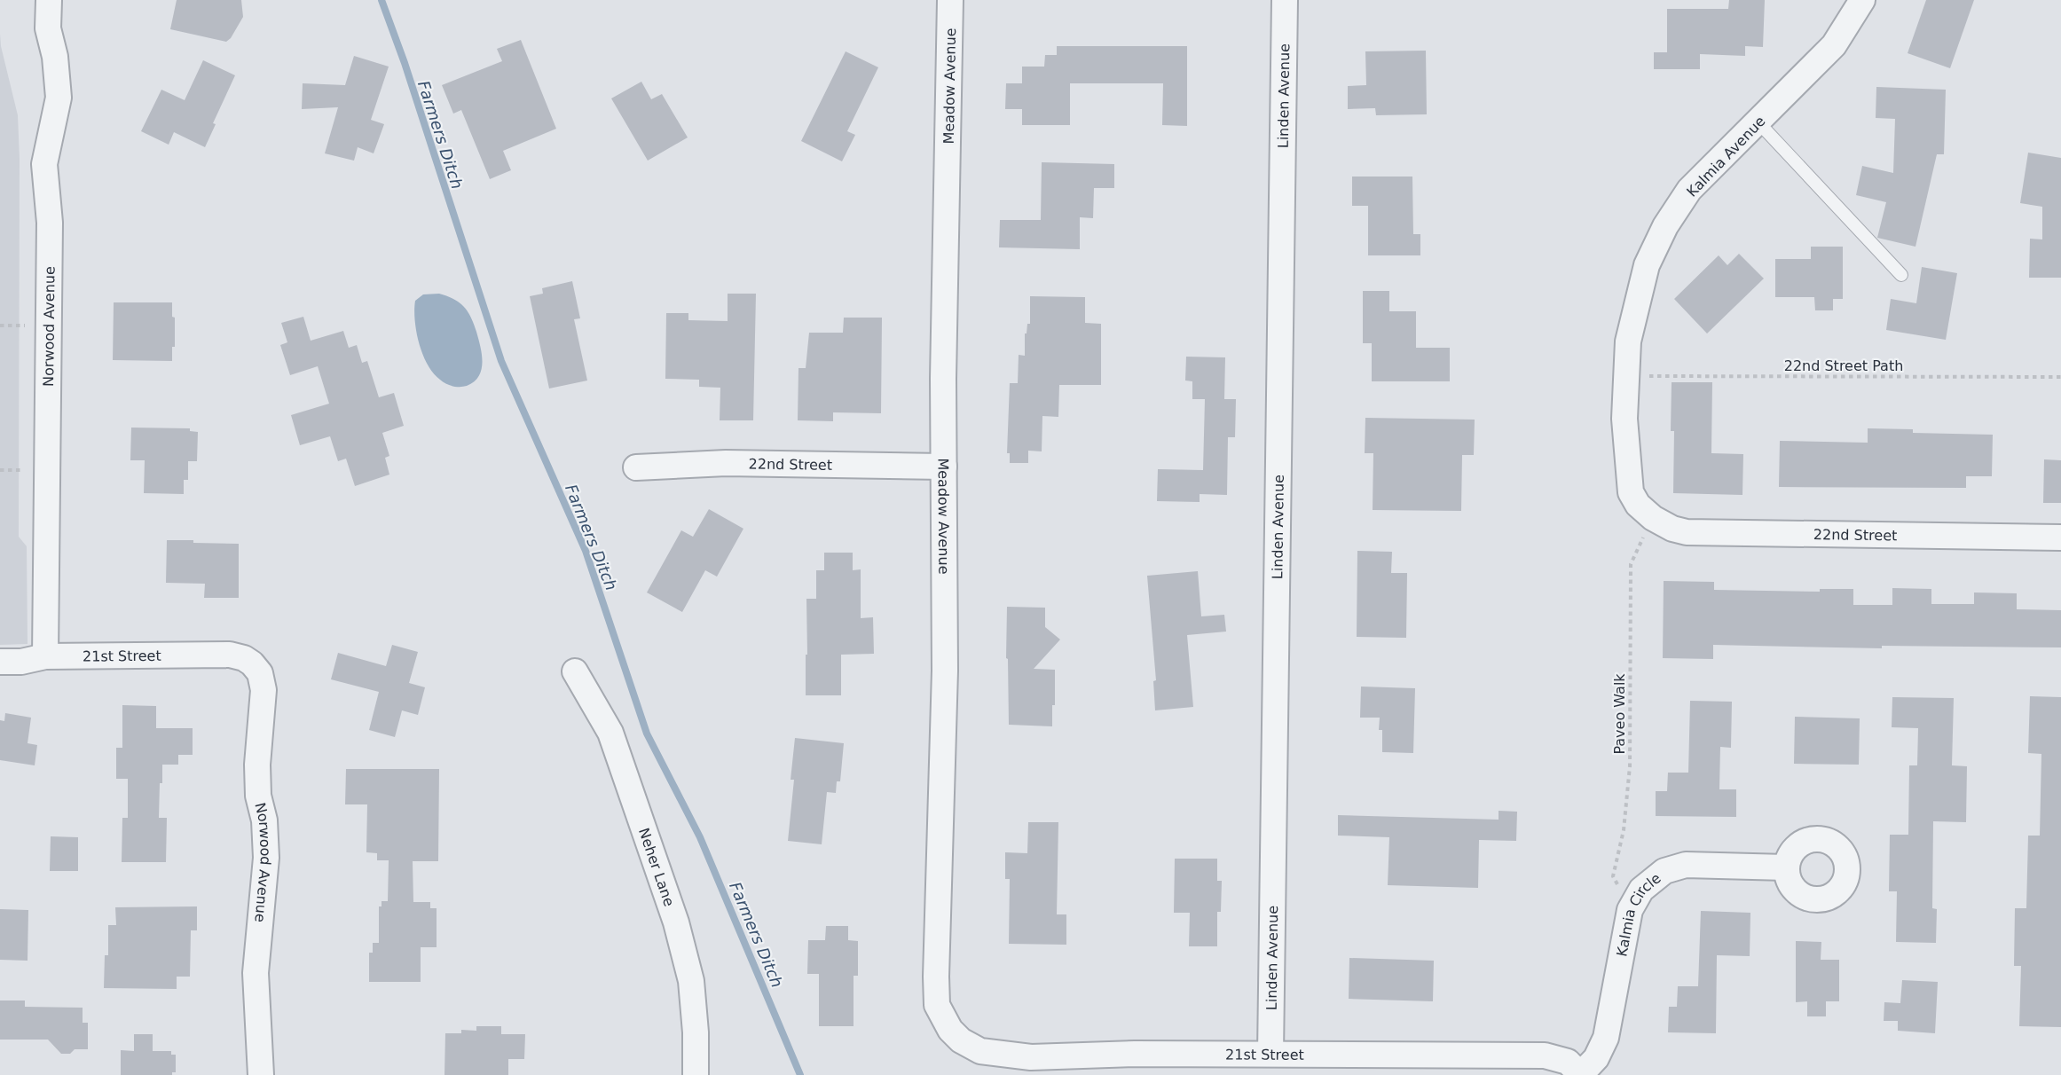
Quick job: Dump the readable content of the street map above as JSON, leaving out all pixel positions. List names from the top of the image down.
{
  "streets": {
    "street": [
      "Meadow Avenue",
      "Linden Avenue",
      "Kalmia Avenue",
      "Norwood Avenue",
      "22nd Street",
      "21st Street",
      "Neher Lane",
      "Kalmia Circle"
    ],
    "path": ["22nd Street Path", "Paveo Walk"]
  },
  "crossings": [
    ["Meadow Avenue", "22nd Street"],
    ["Meadow Avenue", "21st Street"],
    ["Linden Avenue", "21st Street"],
    ["Kalmia Avenue", "22nd Street Path"],
    ["Kalmia Avenue", "22nd Street"],
    ["Kalmia Avenue", "Paveo Walk"],
    ["Norwood Avenue", "21st Street"],
    ["22nd Street", "Paveo Walk"],
    ["21st Street", "Kalmia Circle"],
    ["Paveo Walk", "Kalmia Circle"]
  ],
  "water": ["Farmers Ditch"]
}
